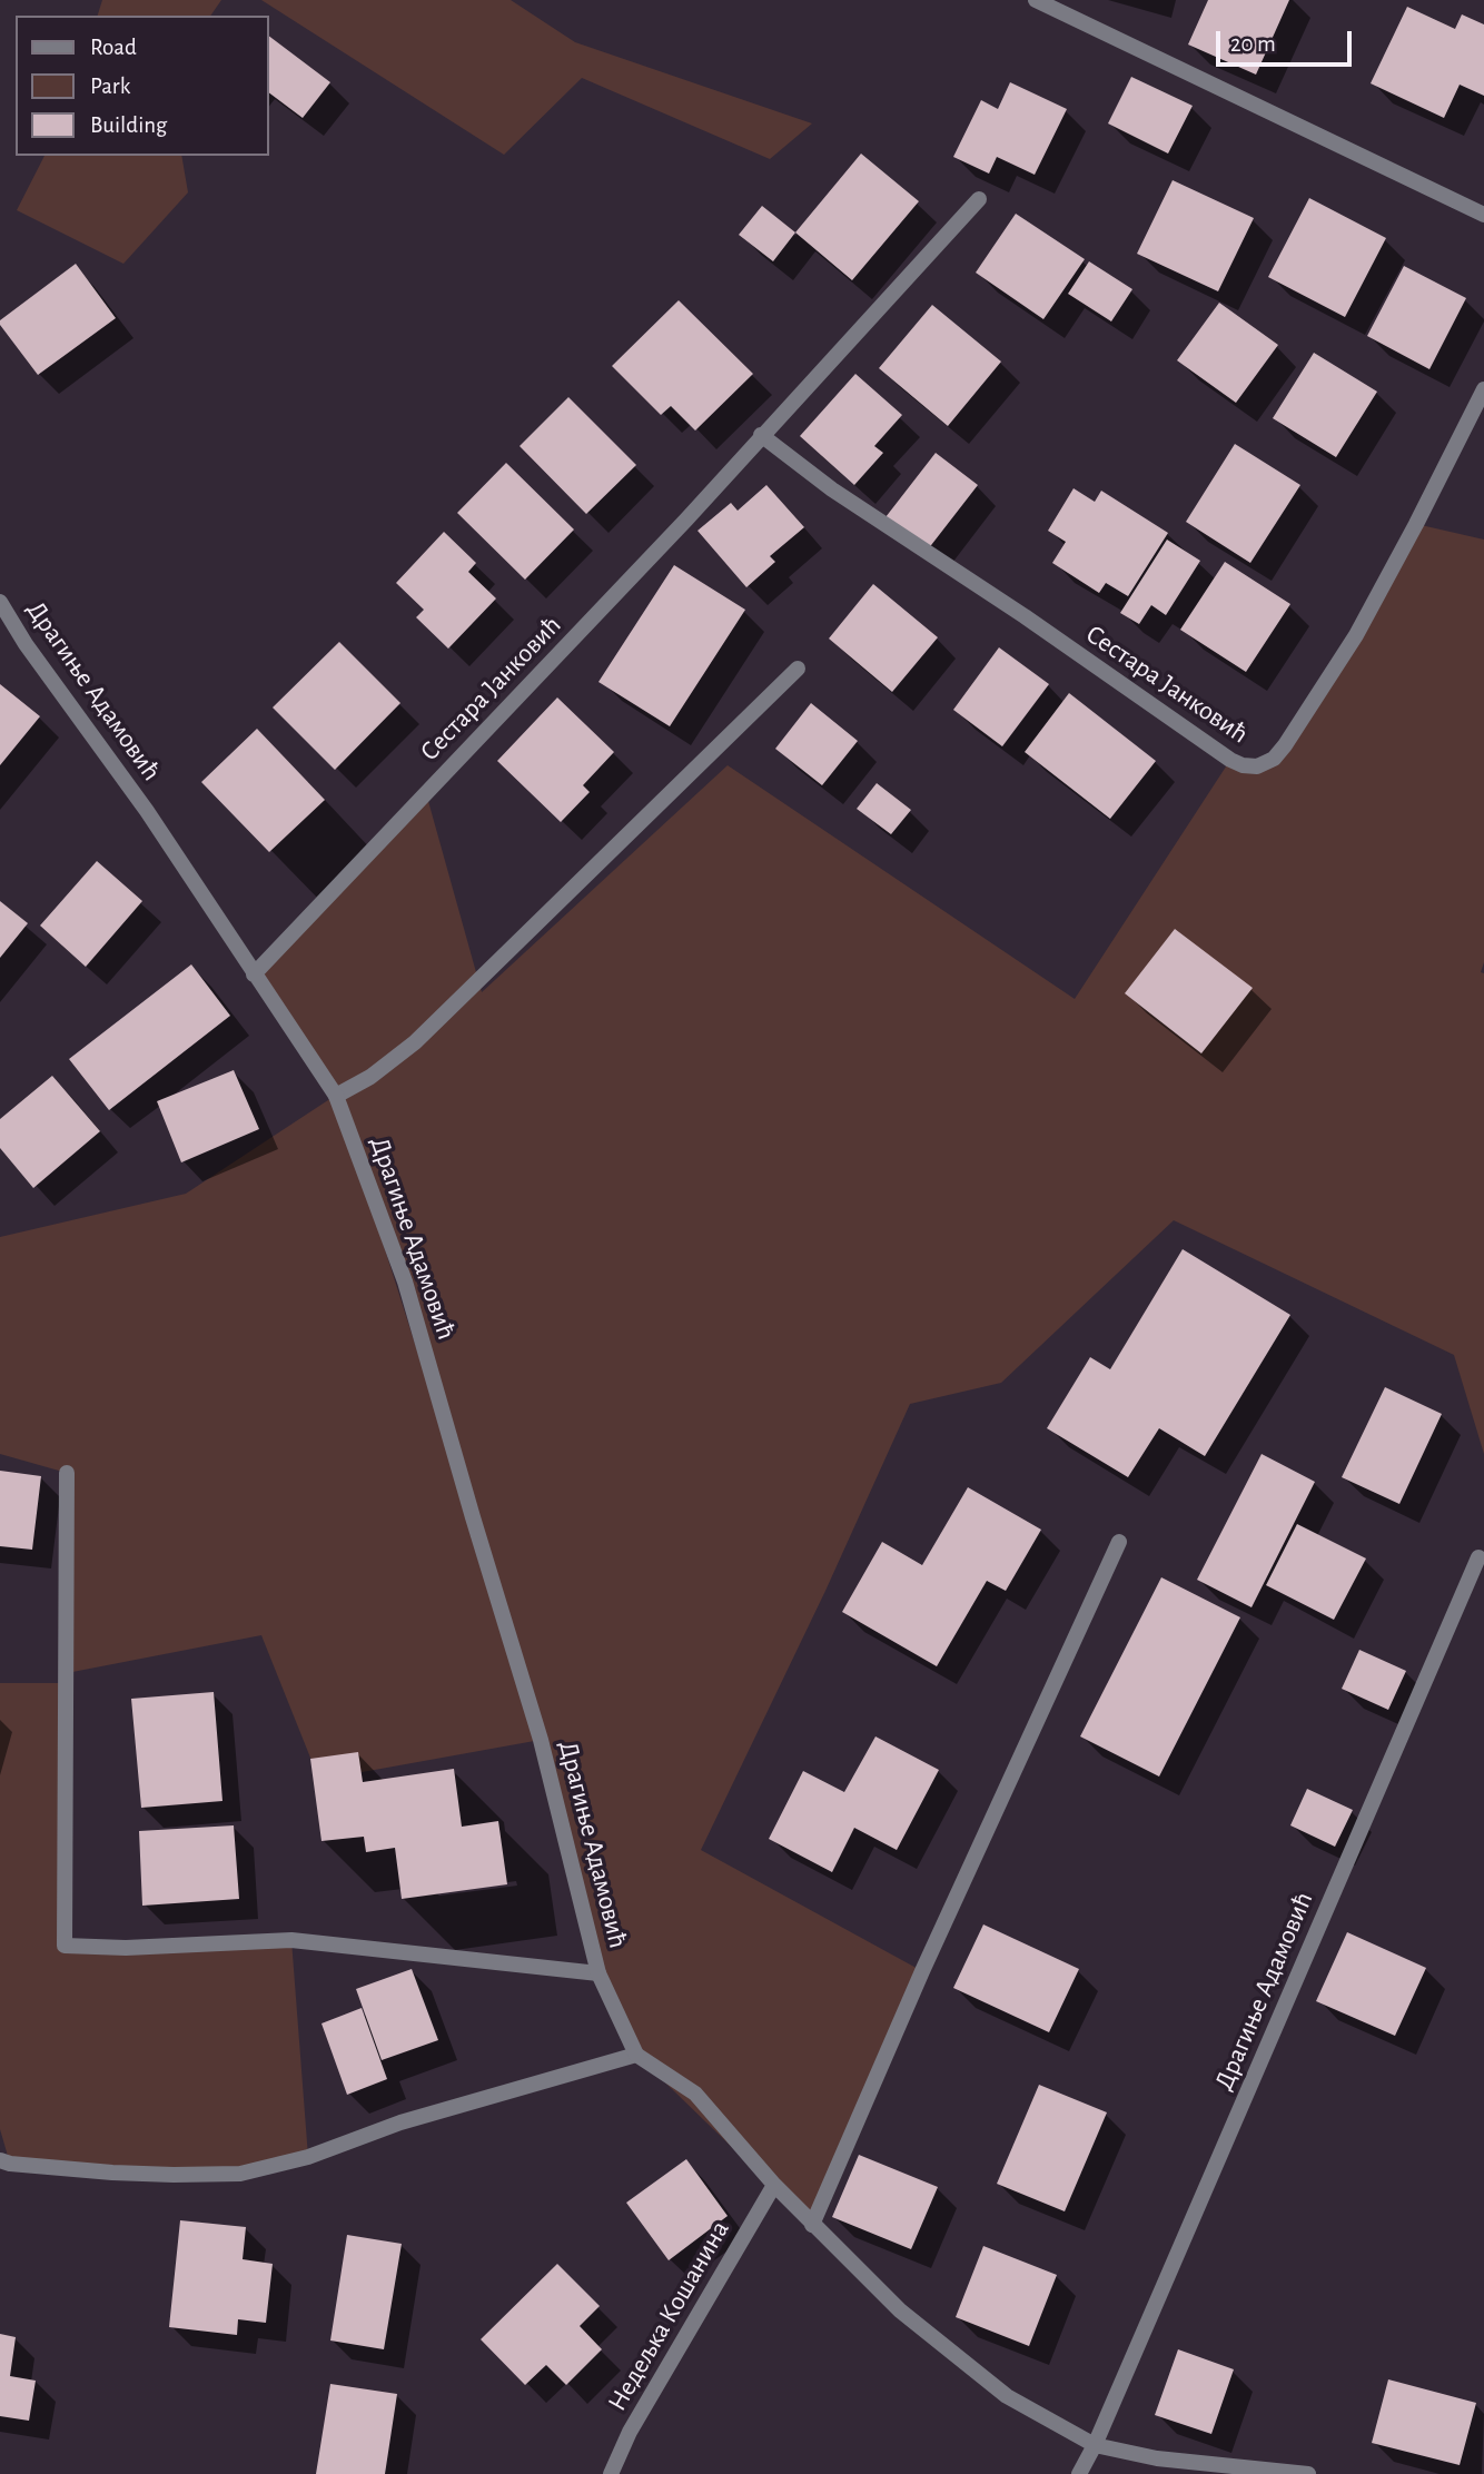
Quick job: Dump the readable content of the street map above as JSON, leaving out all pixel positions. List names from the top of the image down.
{
  "streets": {
    "street": ["Сестара Јанковић", "Драгиње Адамовић", "Недељка Кошанина"]
  },
  "crossings": [
    ["Сестара Јанковић", "Драгиње Адамовић"]
  ],
  "legend": ["Road", "Park", "Building"],
  "scale_bar": "20 m"
}
